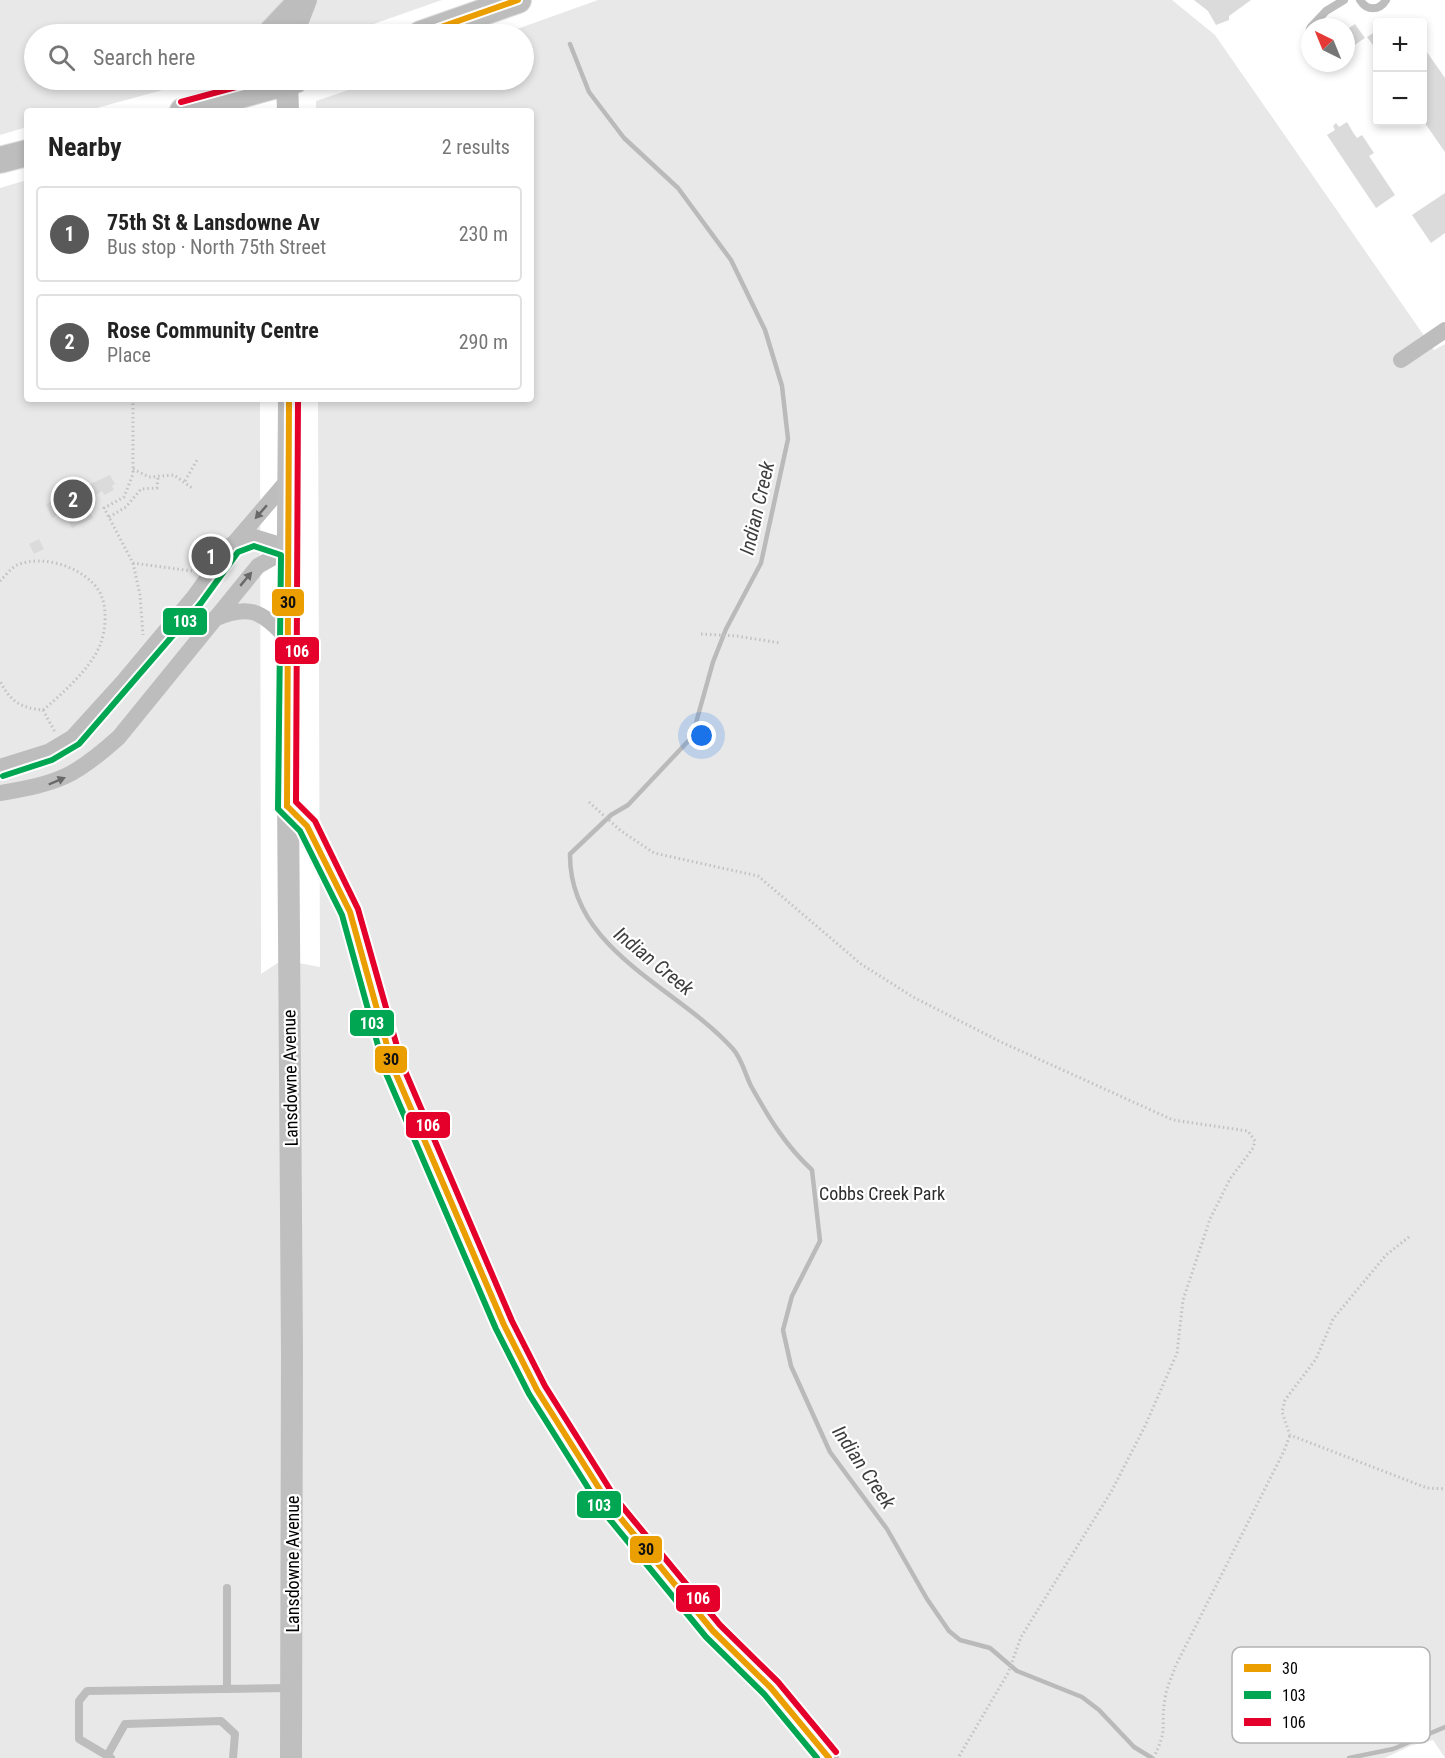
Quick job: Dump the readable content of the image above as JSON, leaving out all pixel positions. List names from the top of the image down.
{
  "streets": {
    "main road": ["Lansdowne Avenue"]
  },
  "water": ["Indian Creek"],
  "parks": ["Cobbs Creek Park"],
  "lines": ["transit line 30", "transit line 106", "transit line 103"],
  "legend": ["30", "103", "106"],
  "north": "top left",
  "page": {
    "map_buttons": ["+", "−"],
    "search": "Search here",
    "heading": ["Nearby", "2 results"],
    "list": [
      {
        "mark": "1",
        "name": "75th St & Lansdowne Av",
        "note": "Bus stop · North 75th Street",
        "value": "230 m"
      },
      {
        "mark": "2",
        "name": "Rose Community Centre",
        "note": "Place",
        "value": "290 m"
      }
    ],
    "pins": ["2", "1"]
  }
}
